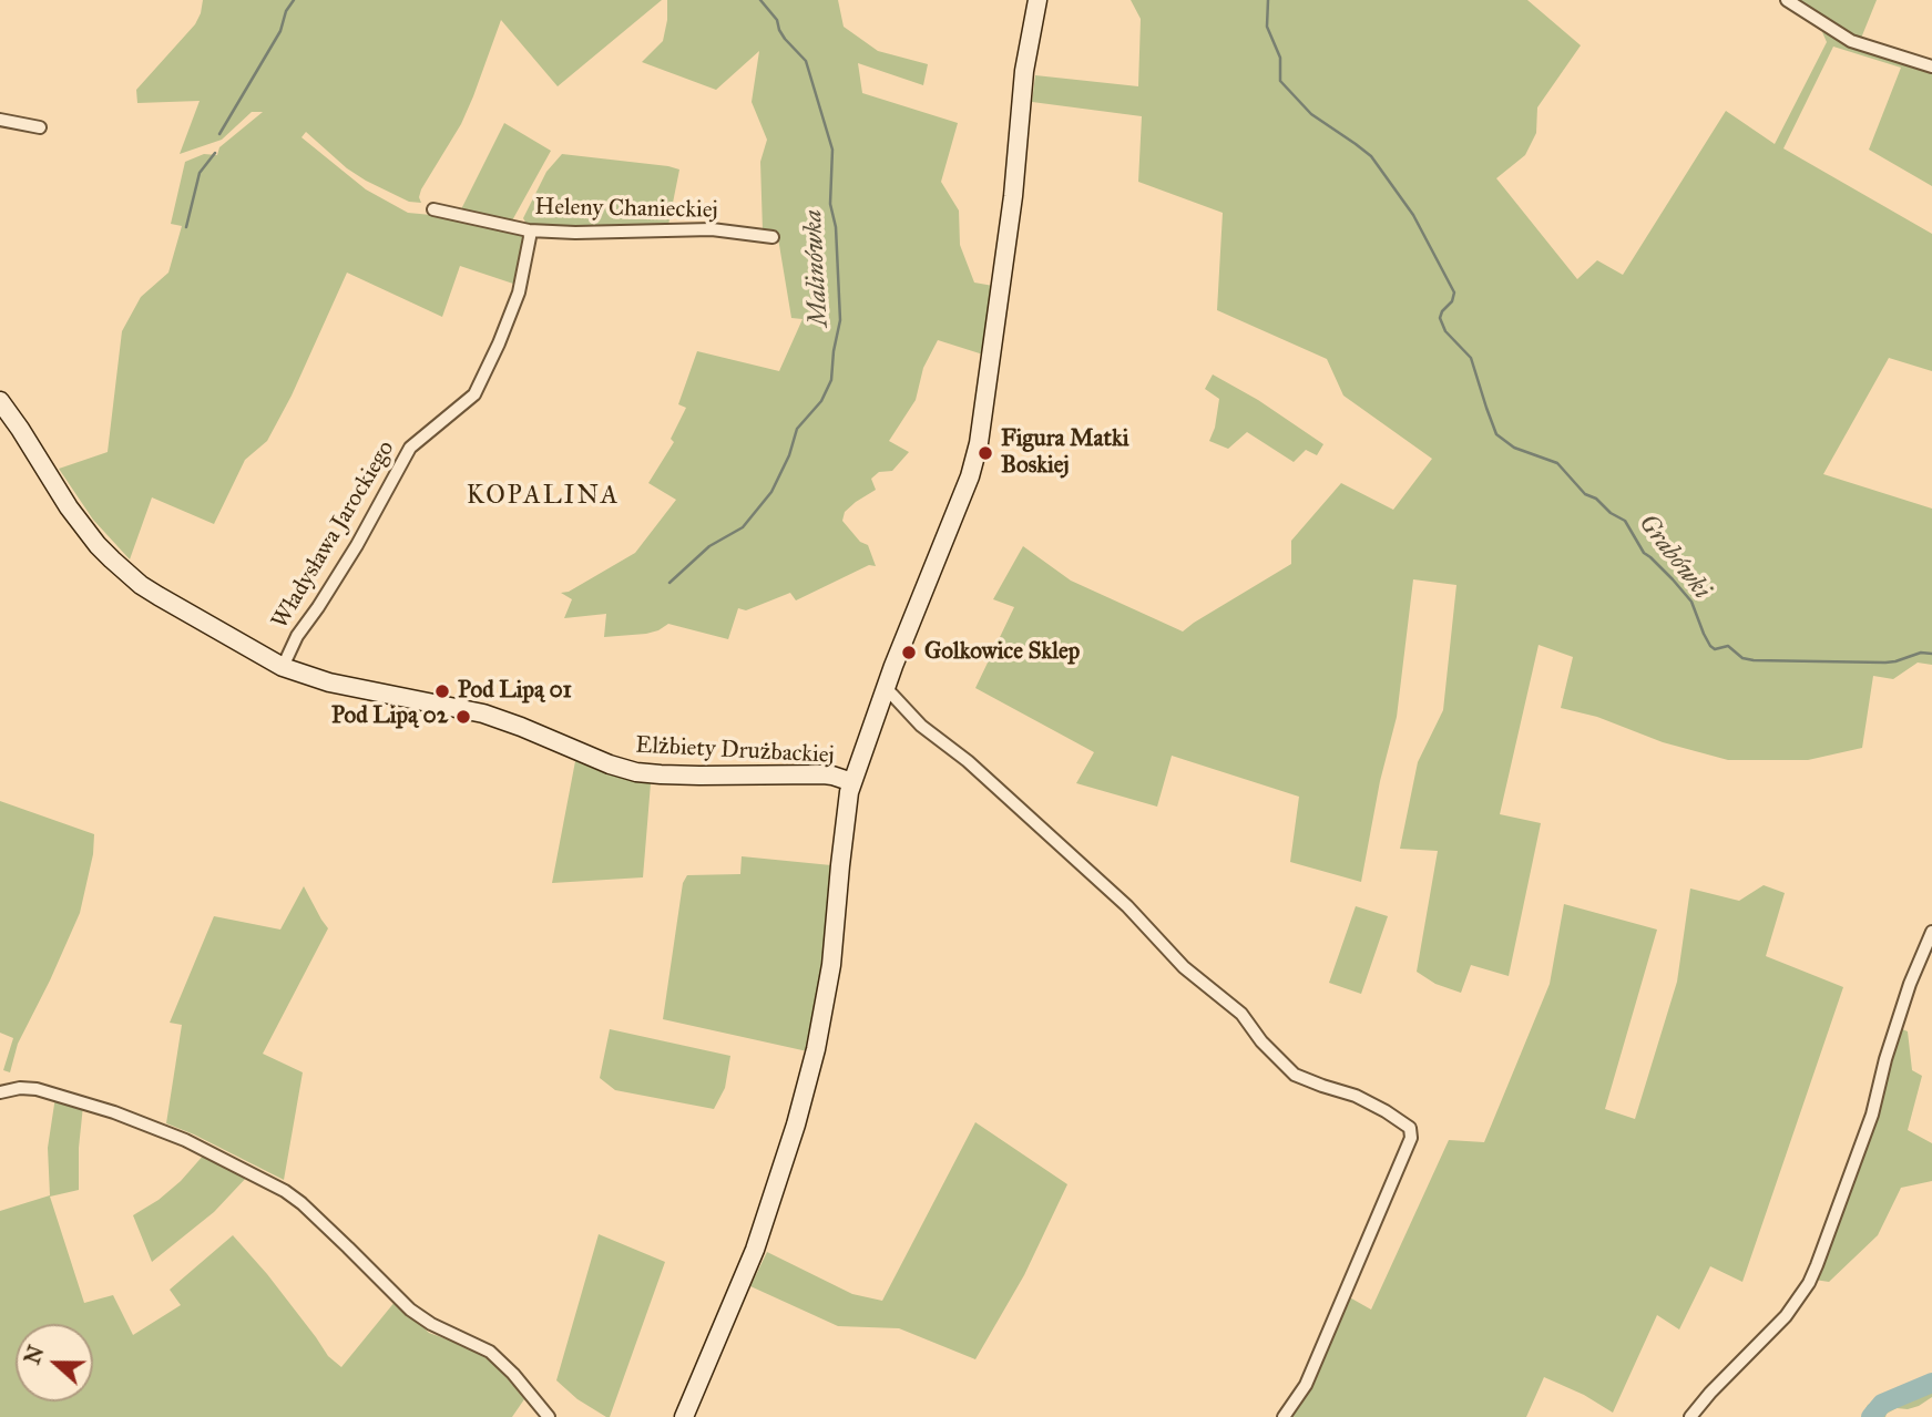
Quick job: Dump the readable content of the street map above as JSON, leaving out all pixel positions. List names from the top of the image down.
{
  "streets": {
    "street": ["Heleny Chanieckiej", "Władysława Jarockiego", "Elżbiety Drużbackiej"]
  },
  "crossings": [
    ["Heleny Chanieckiej", "Władysława Jarockiego"],
    ["Władysława Jarockiego", "Elżbiety Drużbackiej"]
  ],
  "districts": ["KOPALINA"],
  "water": ["Malinówka", "Grabówki"],
  "places": [
    "Figura Matki Boskiej",
    "Golkowice Sklep",
    "Pod Lipą 01",
    "Pod Lipą 02"
  ],
  "north": "left"
}
